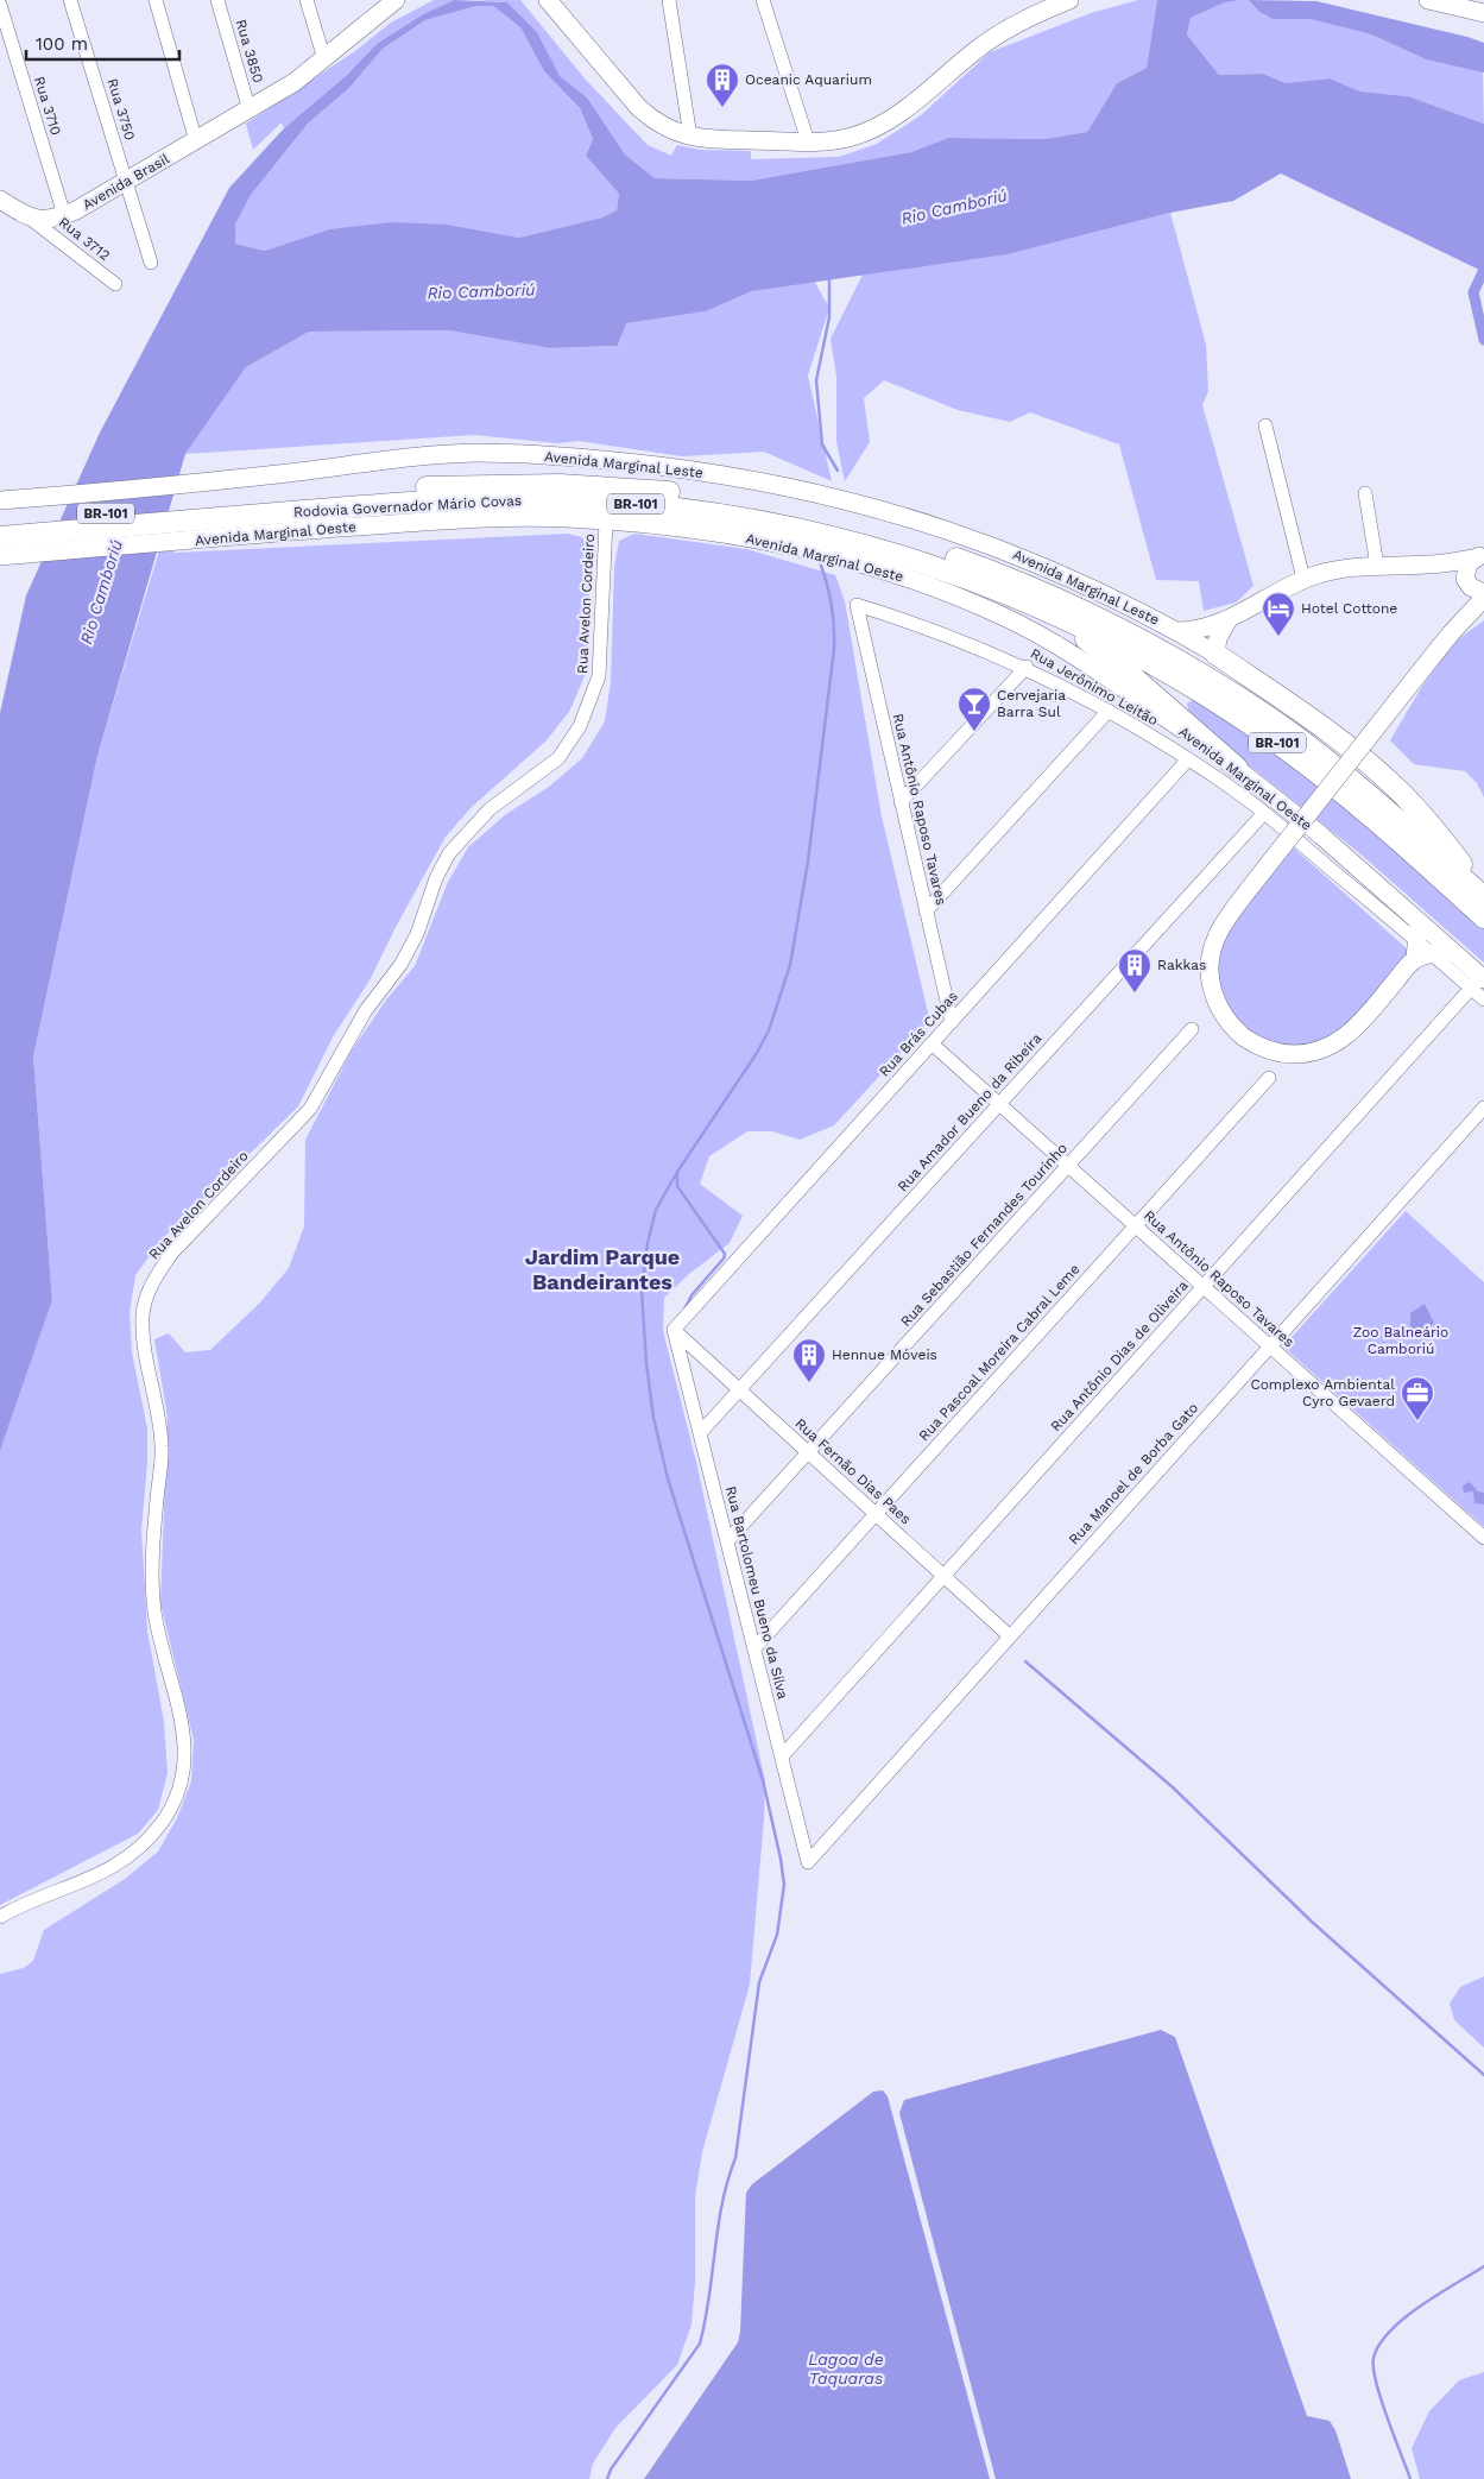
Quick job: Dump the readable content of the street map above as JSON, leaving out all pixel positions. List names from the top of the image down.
{
  "streets": {
    "highway": ["BR-101", "Rodovia Governador Mário Covas"],
    "main road": ["Avenida Brasil", "Avenida Marginal Leste", "Avenida Marginal Oeste"],
    "street": [
      "Rua 3850",
      "Rua 3710",
      "Rua 3750",
      "Rua 3712",
      "Rua Avelon Cordeiro",
      "Rua Jerônimo Leitão",
      "Rua Antônio Raposo Tavares",
      "Rua Brás Cubas",
      "Rua Amador Bueno da Ribeira",
      "Rua Sebastião Fernandes Tourinho",
      "Rua Pascoal Moreira Cabral Leme",
      "Rua Antônio Dias de Oliveira",
      "Rua Fernão Dias Paes",
      "Rua Manoel de Borba Gato",
      "Rua Bartolomeu Bueno da Silva"
    ]
  },
  "crossings": [
    ["Rua 3850", "Avenida Brasil"],
    ["Rua 3710", "Avenida Brasil"],
    ["Rua 3750", "Avenida Brasil"],
    ["Avenida Brasil", "Rua 3712"],
    ["Avenida Marginal Oeste", "Rua Avelon Cordeiro"],
    ["Avenida Marginal Oeste", "Rua Jerônimo Leitão"],
    ["Avenida Marginal Oeste", "Rua Antônio Dias de Oliveira"],
    ["Rua Jerônimo Leitão", "Rua Antônio Raposo Tavares"],
    ["Rua Jerônimo Leitão", "Rua Brás Cubas"],
    ["Rua Jerônimo Leitão", "Rua Amador Bueno da Ribeira"],
    ["Rua Jerônimo Leitão", "Rua Antônio Dias de Oliveira"],
    ["Rua Antônio Raposo Tavares", "Rua Brás Cubas"],
    ["Rua Antônio Raposo Tavares", "Rua Amador Bueno da Ribeira"],
    ["Rua Antônio Raposo Tavares", "Rua Sebastião Fernandes Tourinho"],
    ["Rua Antônio Raposo Tavares", "Rua Pascoal Moreira Cabral Leme"],
    ["Rua Antônio Raposo Tavares", "Rua Antônio Dias de Oliveira"],
    ["Rua Antônio Raposo Tavares", "Rua Manoel de Borba Gato"],
    ["Rua Brás Cubas", "Rua Fernão Dias Paes"],
    ["Rua Brás Cubas", "Rua Bartolomeu Bueno da Silva"],
    ["Rua Amador Bueno da Ribeira", "Rua Fernão Dias Paes"],
    ["Rua Amador Bueno da Ribeira", "Rua Bartolomeu Bueno da Silva"],
    ["Rua Sebastião Fernandes Tourinho", "Rua Fernão Dias Paes"],
    ["Rua Sebastião Fernandes Tourinho", "Rua Bartolomeu Bueno da Silva"],
    ["Rua Pascoal Moreira Cabral Leme", "Rua Fernão Dias Paes"],
    ["Rua Pascoal Moreira Cabral Leme", "Rua Bartolomeu Bueno da Silva"],
    ["Rua Antônio Dias de Oliveira", "Rua Fernão Dias Paes"],
    ["Rua Antônio Dias de Oliveira", "Rua Bartolomeu Bueno da Silva"],
    ["Rua Fernão Dias Paes", "Rua Manoel de Borba Gato"],
    ["Rua Fernão Dias Paes", "Rua Bartolomeu Bueno da Silva"],
    ["Rua Manoel de Borba Gato", "Rua Bartolomeu Bueno da Silva"]
  ],
  "districts": ["Jardim Parque Bandeirantes"],
  "water": ["Rio Camboriú", "Lagoa de Taquaras"],
  "parks": ["Zoo Balneário Camboriú"],
  "places": {
    "building": ["Oceanic Aquarium", "Rakkas", "Hennue Móveis"],
    "hotel": ["Hotel Cottone"],
    "bar": ["Cervejaria Barra Sul"],
    "office": ["Complexo Ambiental Cyro Gevaerd"]
  },
  "scale_bar": "100 m"
}
